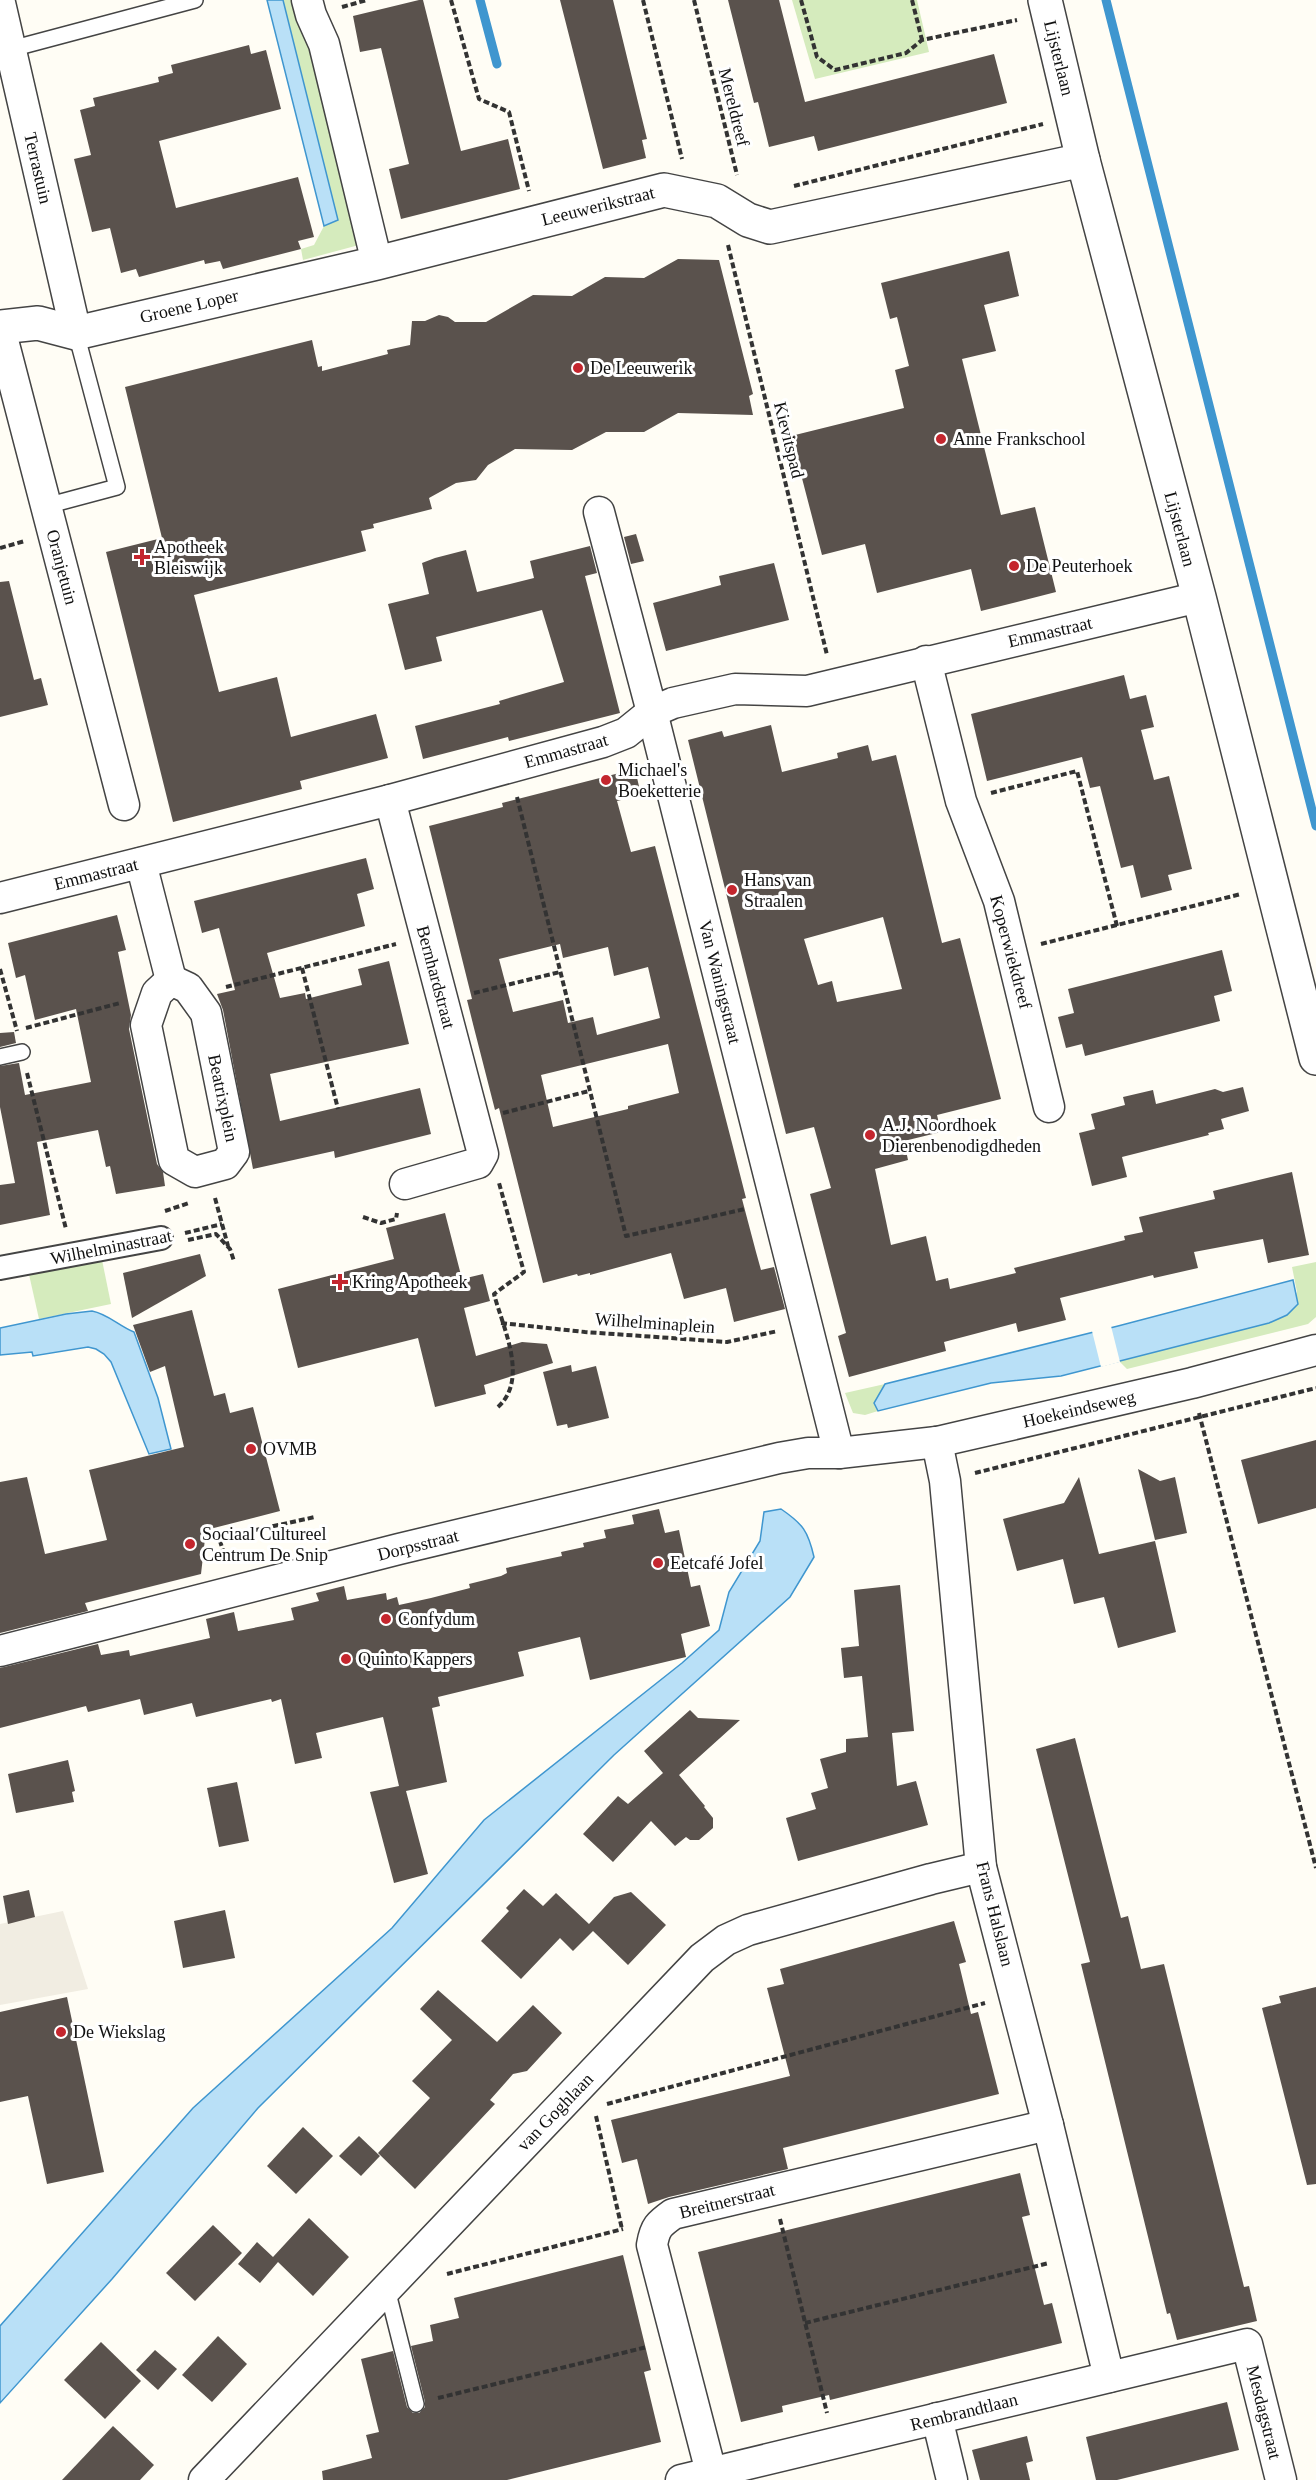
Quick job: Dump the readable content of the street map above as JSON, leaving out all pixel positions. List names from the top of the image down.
{
  "streets": {
    "street": [
      "Lijsterlaan",
      "Terrastuin",
      "Leeuwerikstraat",
      "Groene Loper",
      "Oranjetuin",
      "Emmastraat",
      "Koperwiekdreef",
      "Bernhardstraat",
      "Van Waningstraat",
      "Beatrixplein",
      "Wilhelminastraat",
      "Hoekeindseweg",
      "Dorpsstraat",
      "Frans Halslaan",
      "van Goghlaan",
      "Breitnerstraat",
      "Rembrandtlaan",
      "Mesdagstraat"
    ],
    "path": ["Mereldreef", "Kievitspad", "Wilhelminaplein"]
  },
  "crossings": [
    ["Lijsterlaan", "Leeuwerikstraat"],
    ["Lijsterlaan", "Emmastraat"],
    ["Mereldreef", "Leeuwerikstraat"],
    ["Terrastuin", "Groene Loper"],
    ["Leeuwerikstraat", "Groene Loper"],
    ["Leeuwerikstraat", "Kievitspad"],
    ["Groene Loper", "Oranjetuin"],
    ["Kievitspad", "Emmastraat"],
    ["Emmastraat", "Koperwiekdreef"],
    ["Emmastraat", "Bernhardstraat"],
    ["Emmastraat", "Van Waningstraat"],
    ["Emmastraat", "Beatrixplein"],
    ["Van Waningstraat", "Wilhelminaplein"],
    ["Van Waningstraat", "Hoekeindseweg"],
    ["Van Waningstraat", "Dorpsstraat"],
    ["Hoekeindseweg", "Dorpsstraat"],
    ["Hoekeindseweg", "Frans Halslaan"],
    ["Frans Halslaan", "van Goghlaan"],
    ["Frans Halslaan", "Breitnerstraat"],
    ["Frans Halslaan", "Rembrandtlaan"],
    ["Rembrandtlaan", "Mesdagstraat"]
  ],
  "places": {
    "other": [
      "De Leeuwerik",
      "Anne Frankschool",
      "De Peuterhoek",
      "Michael's Boeketterie",
      "Hans van Straalen",
      "A.J. Noordhoek Dierenbenodigdheden",
      "OVMB",
      "Sociaal Cultureel Centrum De Snip",
      "Eetcafé Jofel",
      "Confydum",
      "Quinto Kappers",
      "De Wiekslag"
    ],
    "health": ["Apotheek Bleiswijk", "Kring Apotheek"]
  }
}
